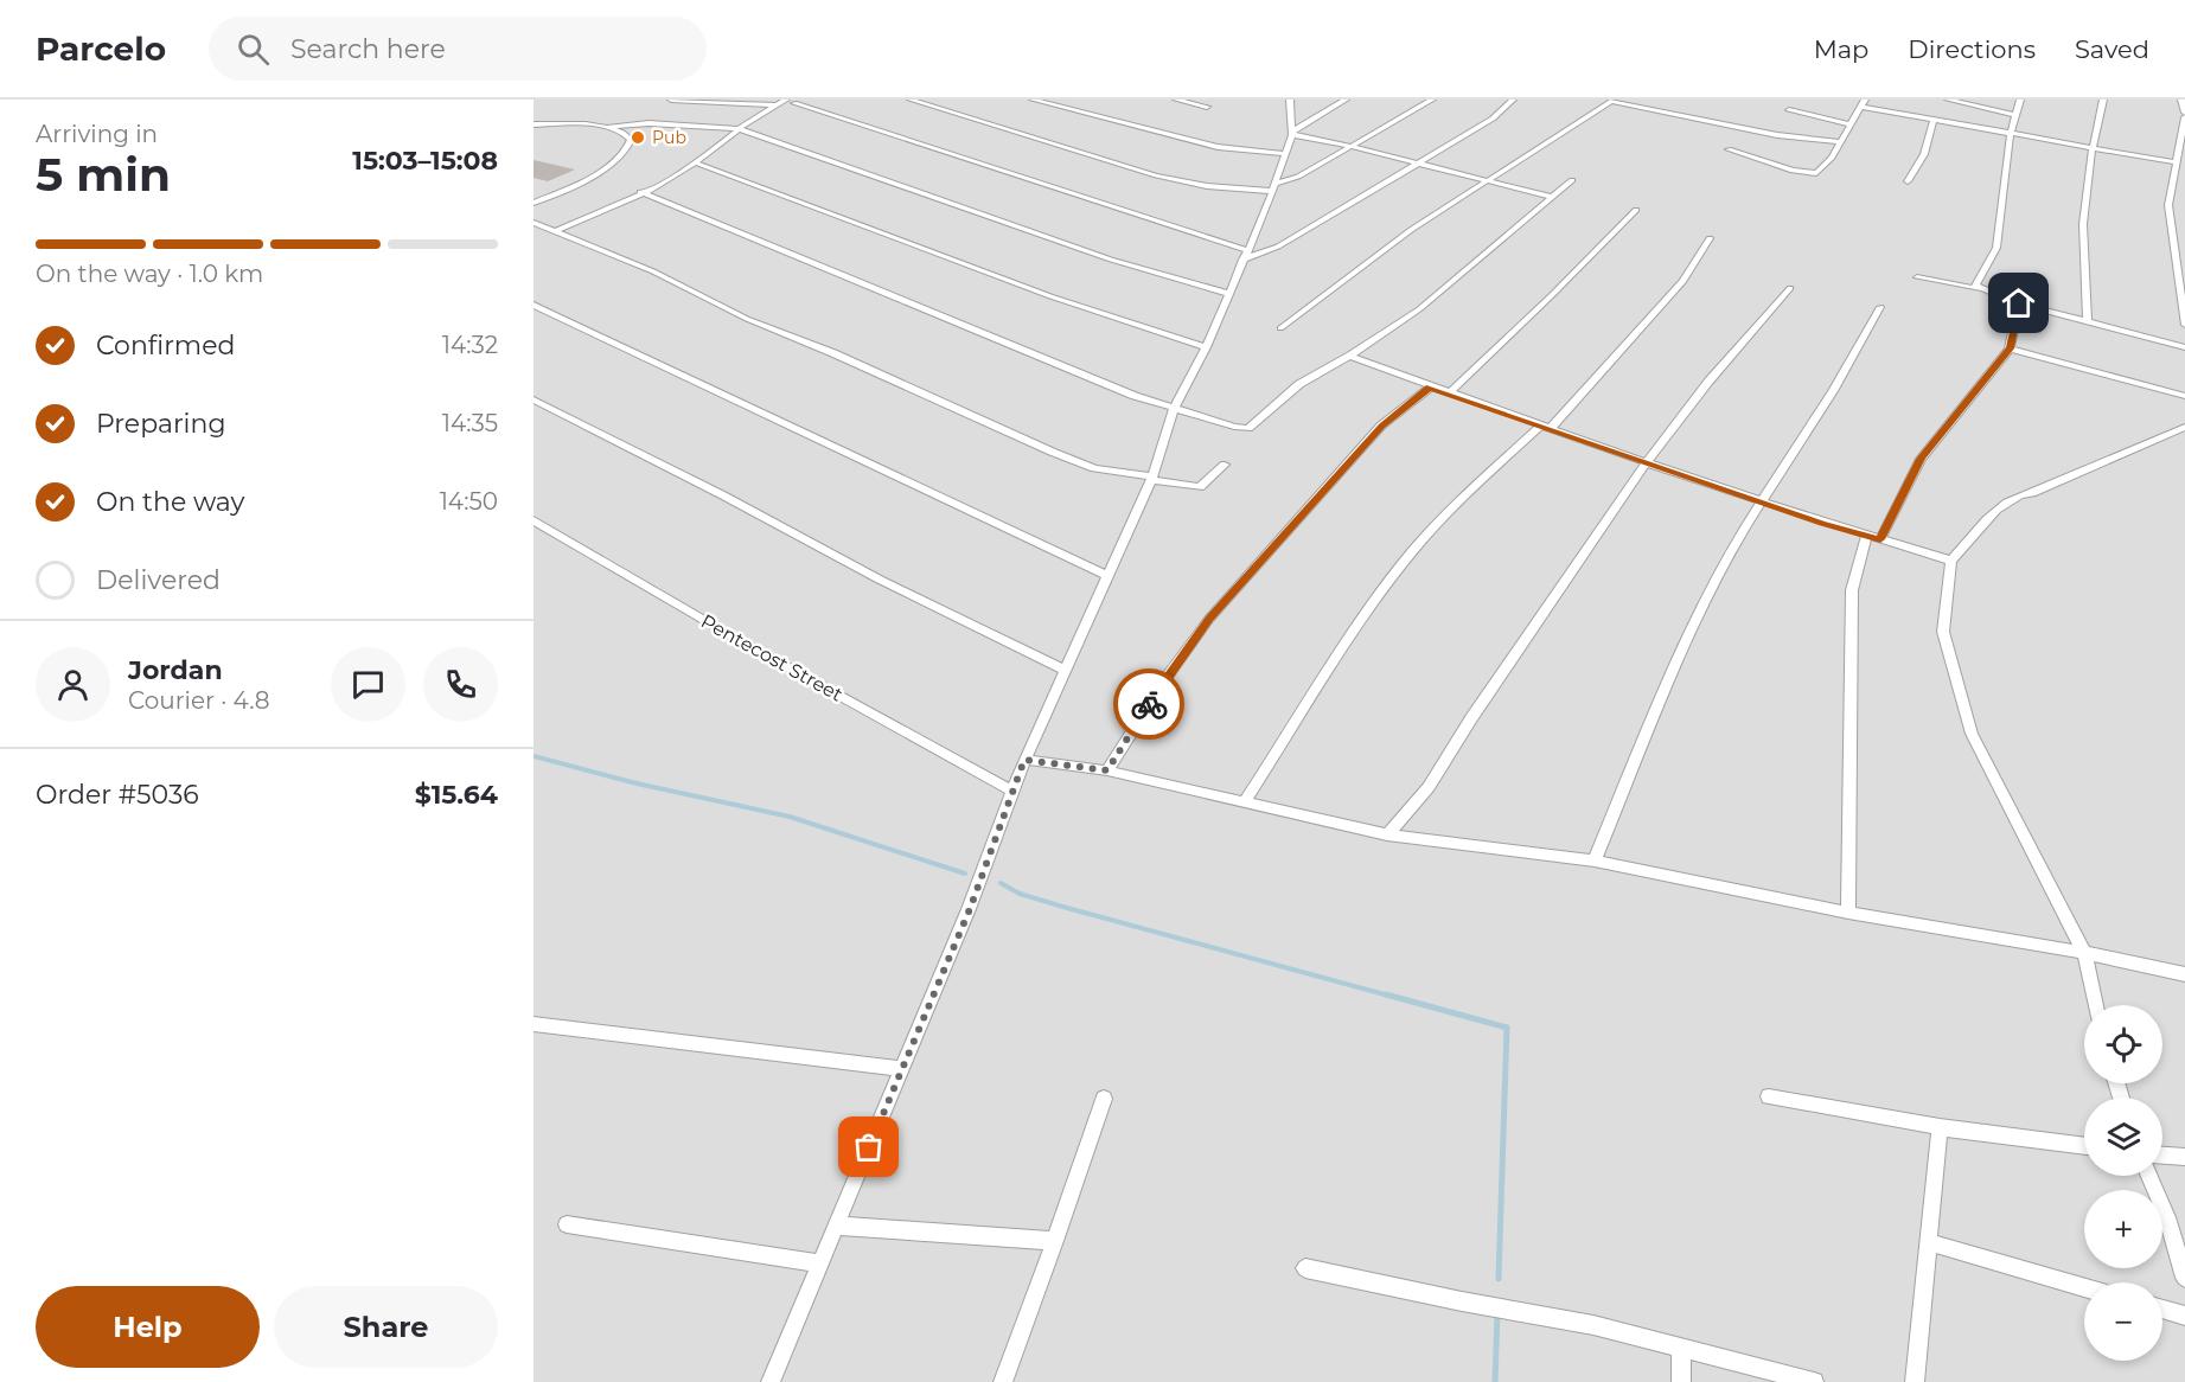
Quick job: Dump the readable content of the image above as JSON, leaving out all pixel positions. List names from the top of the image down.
{
  "streets": {
    "street": ["Pentecost Street"]
  },
  "places": ["Pub"],
  "page": {
    "header": "Parcelo",
    "search": "Search here",
    "nav": ["Map", "Directions", "Saved"],
    "heading": ["5 min", "Arriving in", "15:03–15:08"],
    "panel": [
      "Jordan",
      "Courier · 4.8",
      "Order #5036",
      "$15.64"
    ],
    "bar": "On the way · 1.0 km",
    "list": [
      ["Confirmed", "14:32"],
      ["Preparing", "14:35"],
      ["On the way", "14:50"],
      "Delivered"
    ],
    "map_buttons": ["+", "−"],
    "buttons": ["Help", "Share"]
  }
}
